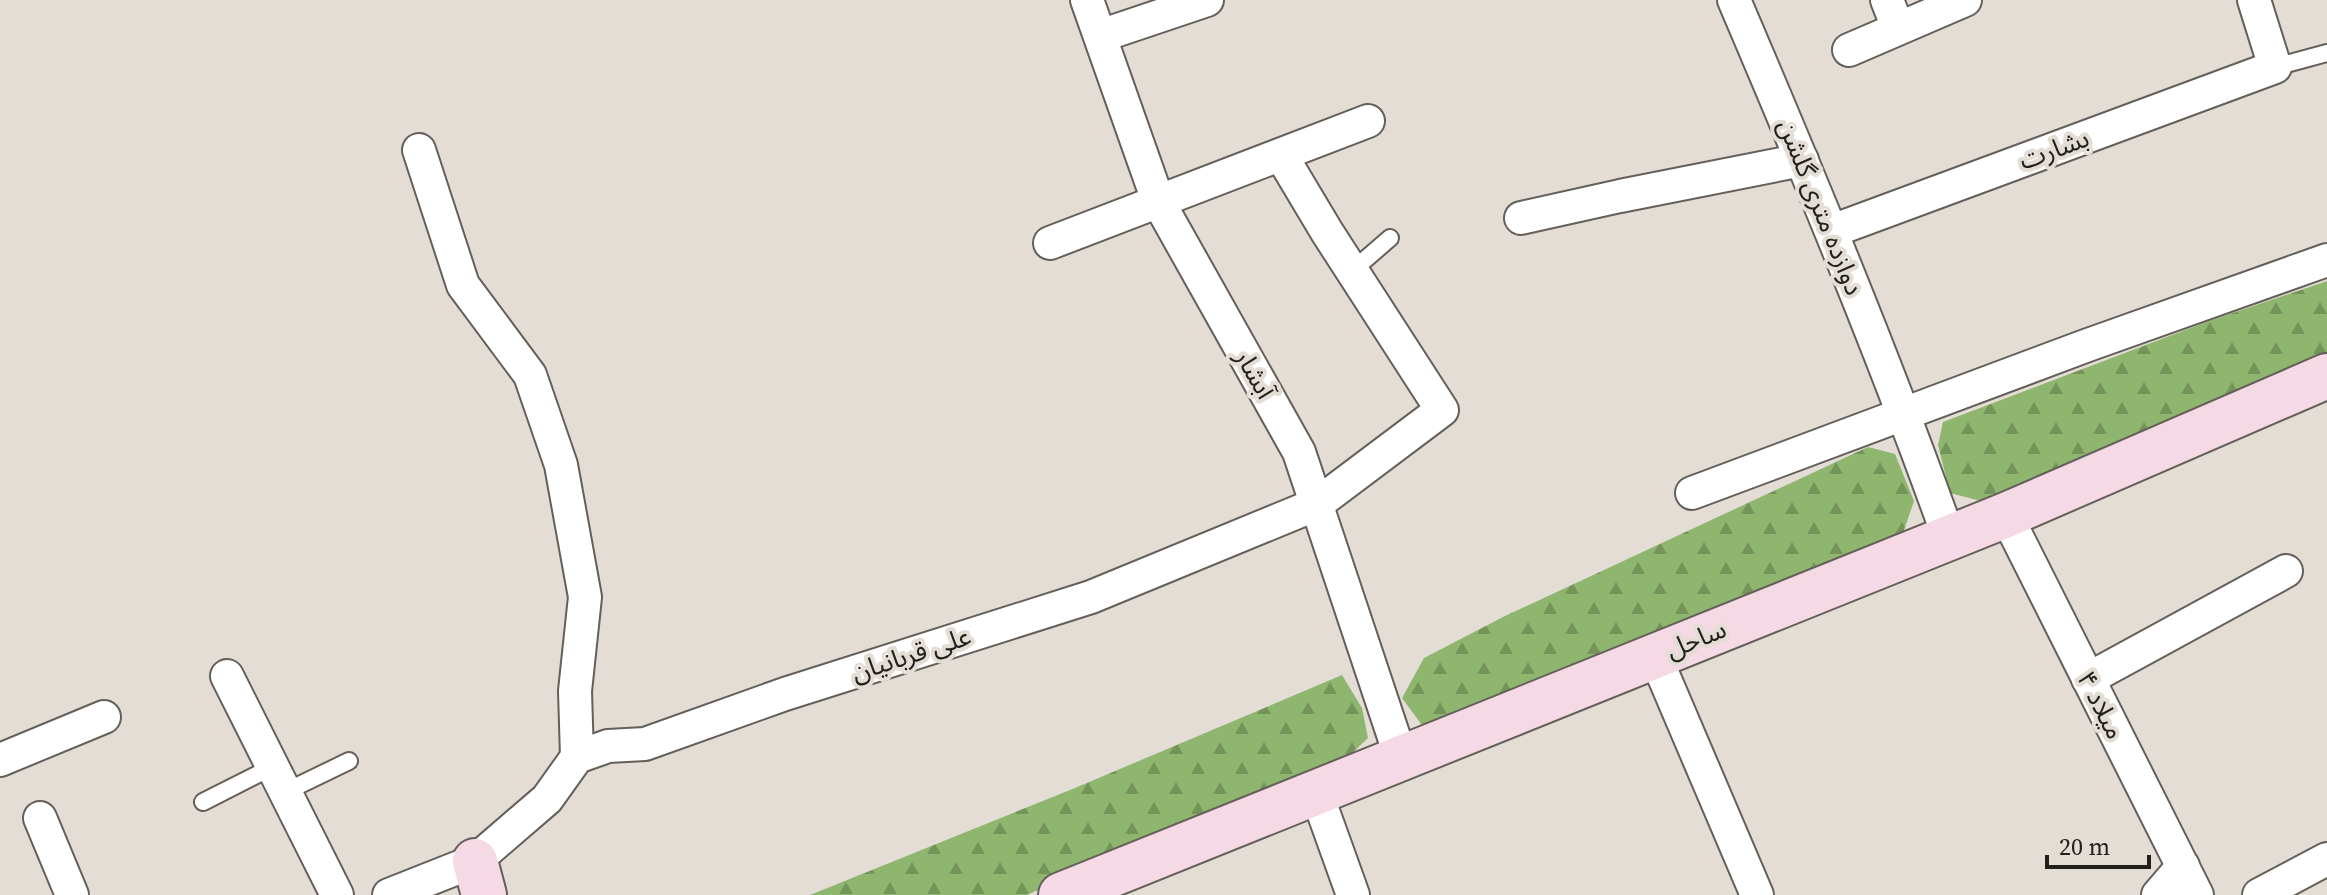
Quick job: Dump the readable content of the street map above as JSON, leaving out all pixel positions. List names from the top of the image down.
{
  "streets": {
    "street": [
      "بشارت",
      "دوازده متری گلشن",
      "آبشار",
      "ساحل",
      "علی قربانیان",
      "میلاد ۴"
    ]
  },
  "crossings": [
    ["بشارت", "دوازده متری گلشن"],
    ["دوازده متری گلشن", "ساحل"],
    ["آبشار", "ساحل"],
    ["آبشار", "علی قربانیان"],
    ["ساحل", "میلاد ۴"]
  ],
  "scale_bar": "20 m"
}
